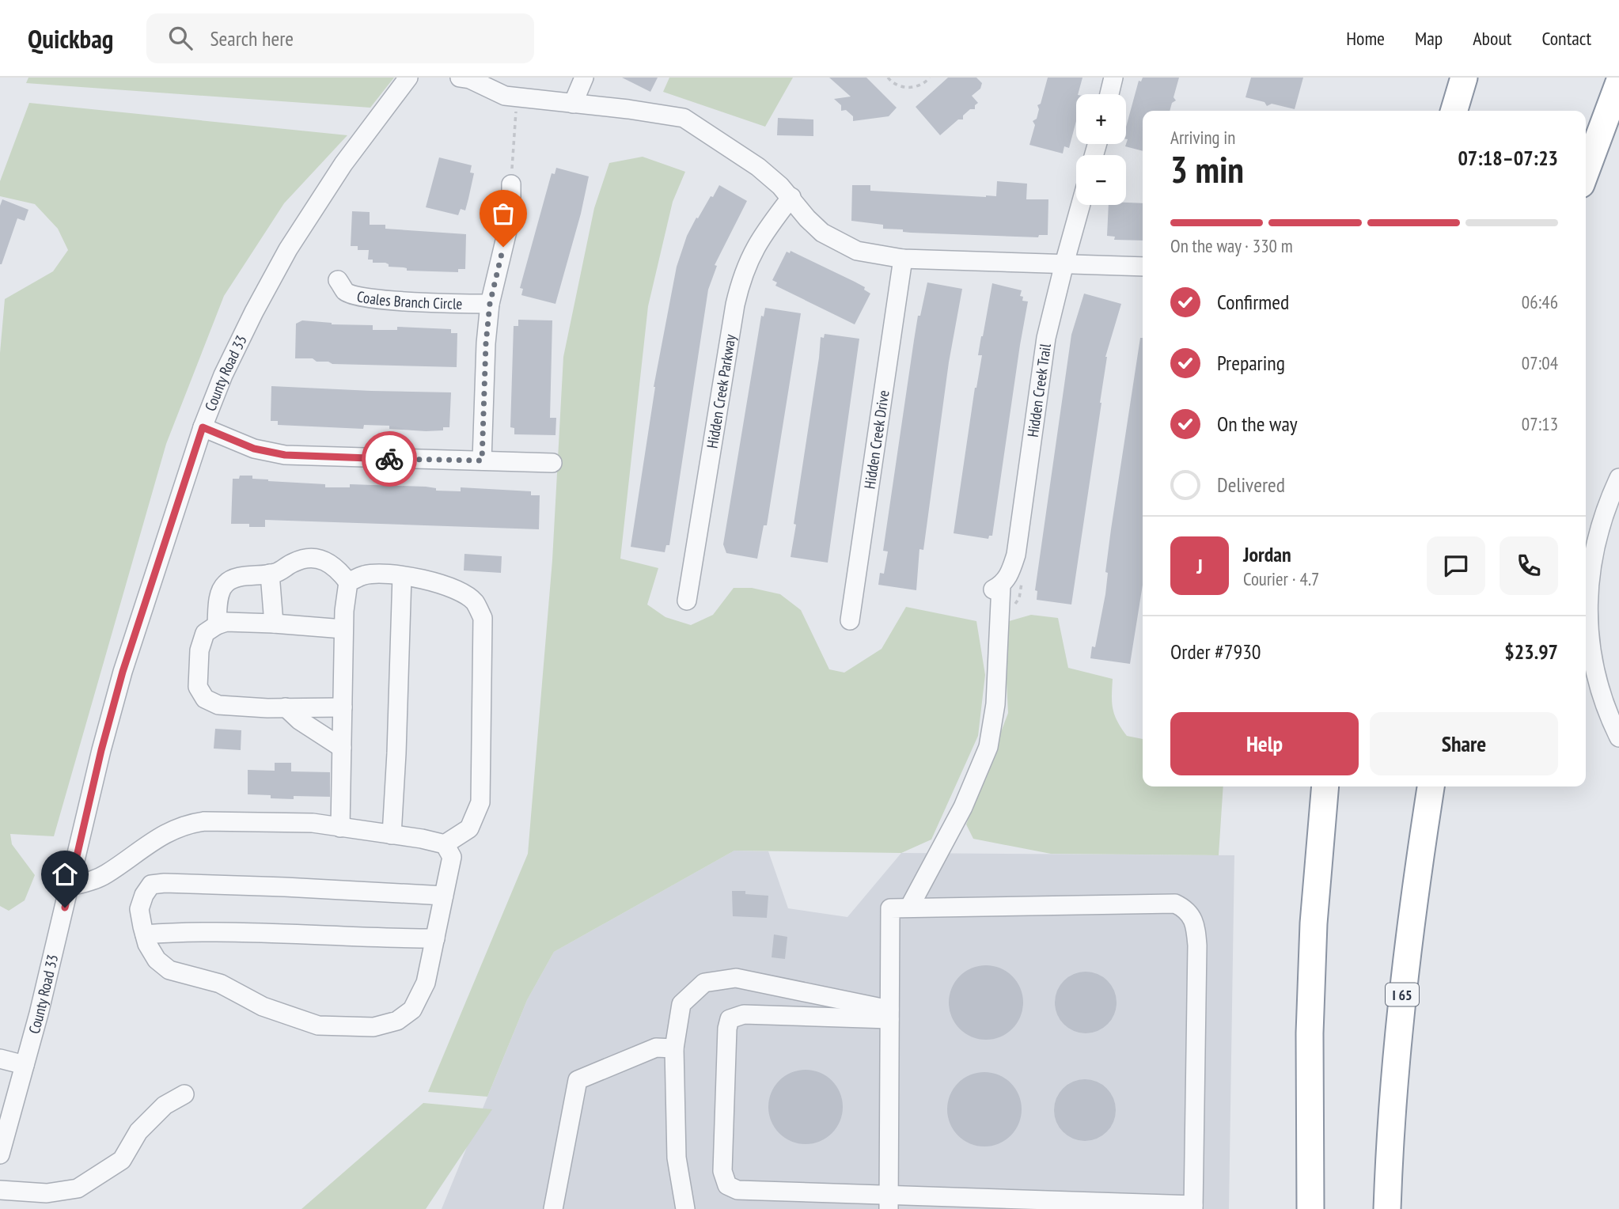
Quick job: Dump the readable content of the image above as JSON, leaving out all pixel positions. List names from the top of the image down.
{
  "streets": {
    "highway": ["I 65"],
    "street": [
      "Coales Branch Circle",
      "County Road 33",
      "Hidden Creek Trail",
      "Hidden Creek Parkway",
      "Hidden Creek Drive"
    ]
  },
  "page": {
    "header": "Quickbag",
    "search": "Search here",
    "nav": [
      "Home",
      "Map",
      "About",
      "Contact"
    ],
    "map_buttons": ["+", "−"],
    "heading": ["3 min", "Arriving in", "07:18–07:23"],
    "panel": [
      "Jordan",
      "Courier · 4.7",
      "Order #7930",
      "$23.97"
    ],
    "bar": "On the way · 330 m",
    "list": [
      ["Confirmed", "06:46"],
      ["Preparing", "07:04"],
      ["On the way", "07:13"],
      "Delivered"
    ],
    "round": "J",
    "buttons": ["Help", "Share"]
  }
}
